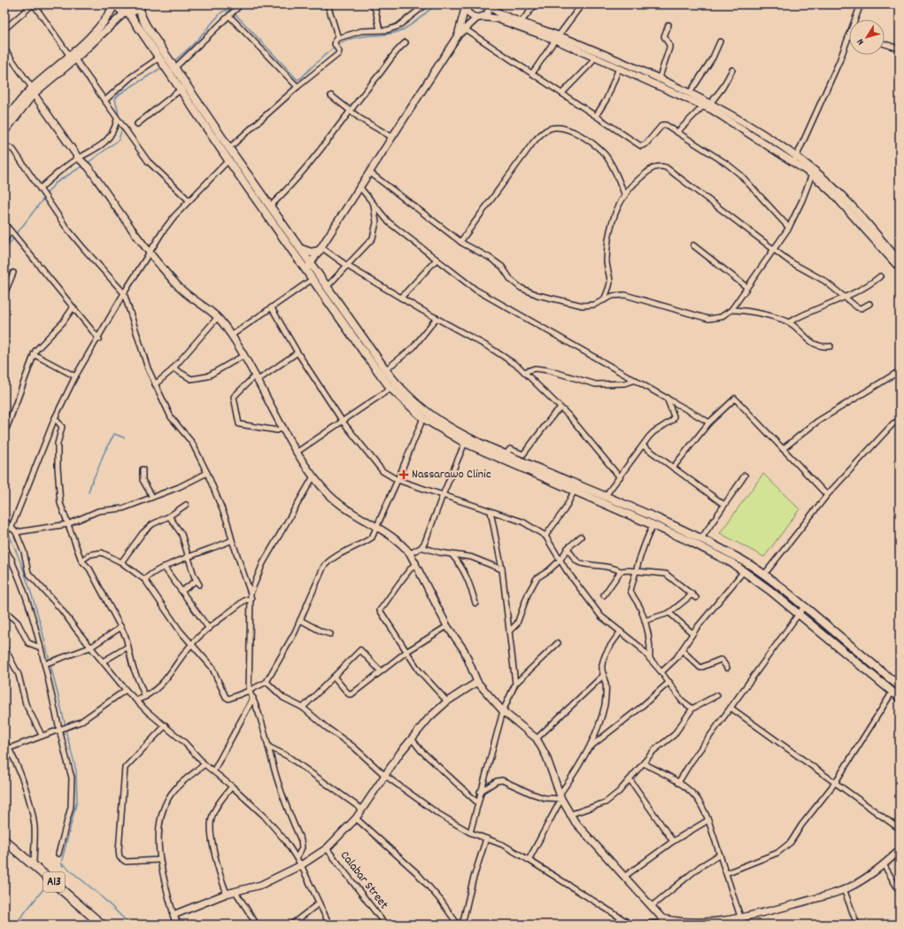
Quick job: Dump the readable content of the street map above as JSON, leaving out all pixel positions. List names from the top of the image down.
{
  "streets": {
    "highway": ["A13"],
    "street": ["Calabar Street"]
  },
  "places": {
    "health": ["Nassarawo Clinic"]
  },
  "north": "bottom left"
}
